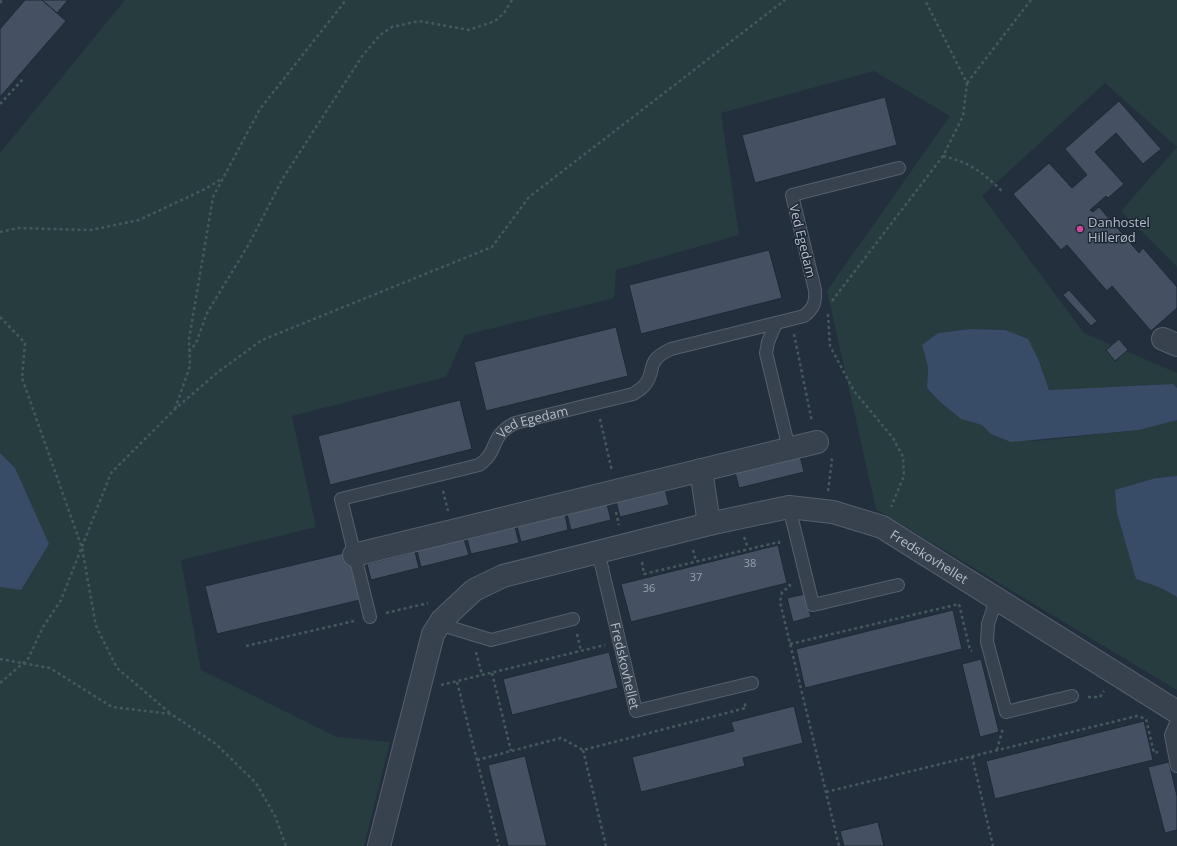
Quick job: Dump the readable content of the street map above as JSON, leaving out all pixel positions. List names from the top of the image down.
{
  "streets": {
    "street": ["Fredskovhellet"],
    "lane": ["Ved Egedam"]
  },
  "places": ["Danhostel Hillerød"],
  "house_numbers": ["38", "37", "36"]
}
